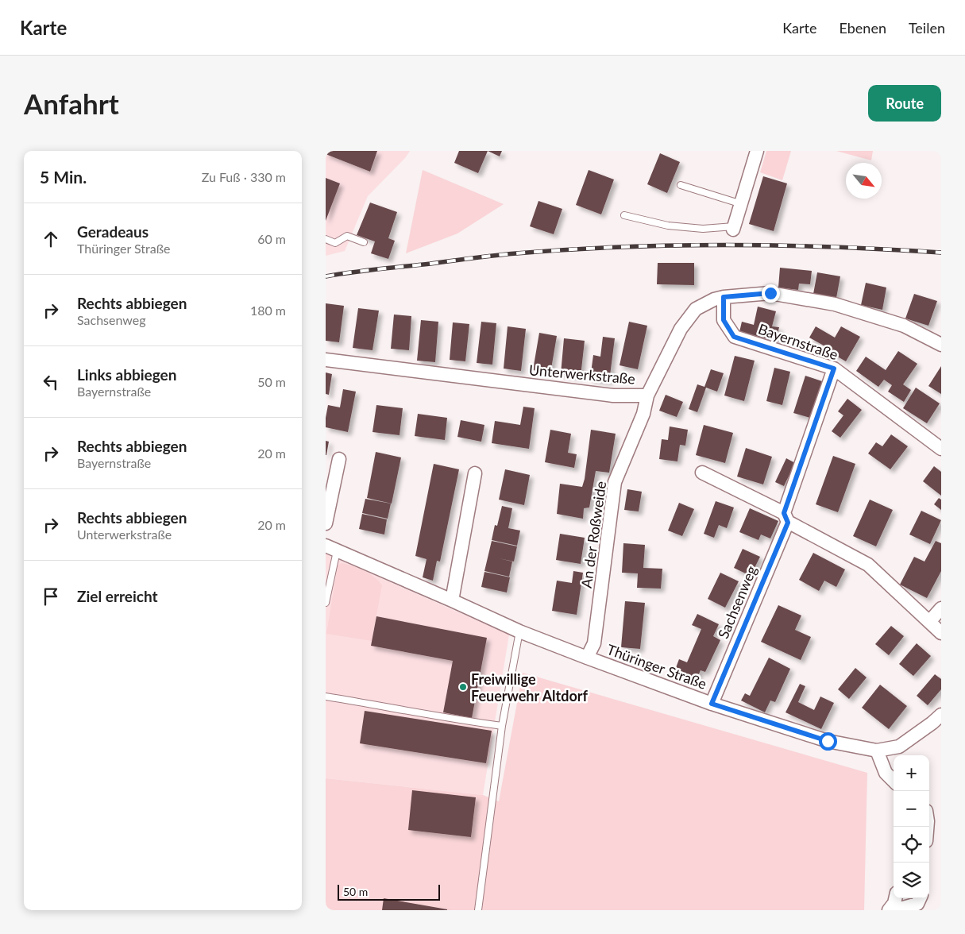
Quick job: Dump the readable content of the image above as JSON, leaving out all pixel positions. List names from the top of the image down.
{
  "streets": {
    "street": [
      "Bayernstraße",
      "Unterwerkstraße",
      "An der Roßweide",
      "Sachsenweg",
      "Thüringer Straße"
    ]
  },
  "crossings": [
    ["Bayernstraße", "Unterwerkstraße"],
    ["Bayernstraße", "Sachsenweg"],
    ["Unterwerkstraße", "An der Roßweide"],
    ["An der Roßweide", "Thüringer Straße"],
    ["Sachsenweg", "Thüringer Straße"]
  ],
  "places": ["Freiwillige Feuerwehr Altdorf"],
  "scale_bar": "50 m",
  "north": "bottom right",
  "page": {
    "header": "Karte",
    "nav": ["Karte", "Ebenen", "Teilen"],
    "buttons": "Route",
    "title": "Anfahrt",
    "heading": ["5 Min.", "Zu Fuß · 330 m"],
    "list": [
      ["Geradeaus", "Thüringer Straße", "60 m"],
      ["Rechts abbiegen", "Sachsenweg", "180 m"],
      ["Links abbiegen", "Bayernstraße", "50 m"],
      ["Rechts abbiegen", "Bayernstraße", "20 m"],
      ["Rechts abbiegen", "Unterwerkstraße", "20 m"],
      "Ziel erreicht"
    ],
    "map_buttons": ["+", "−"],
    "scale": "50 m"
  }
}
